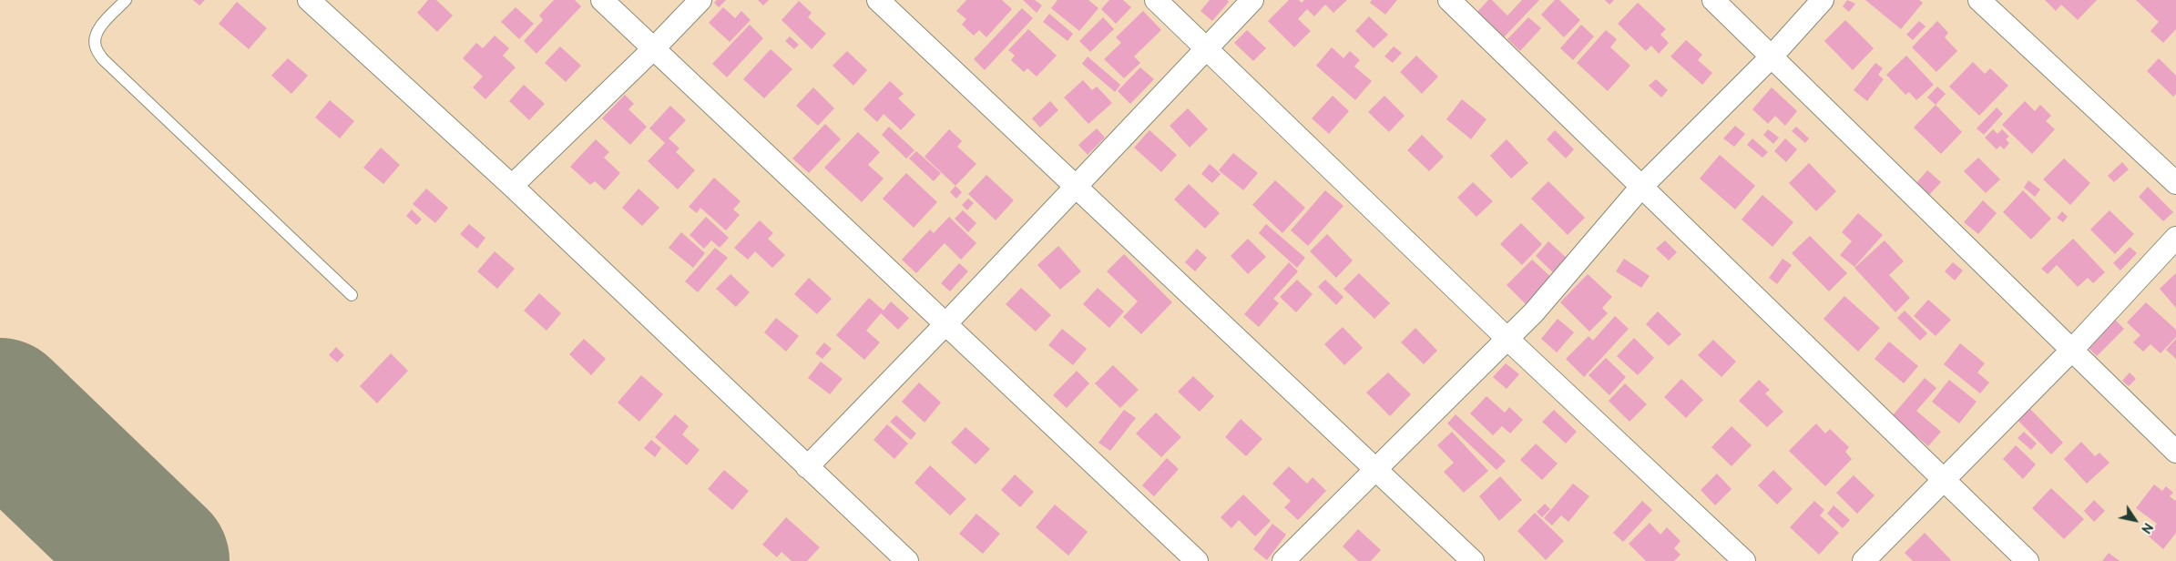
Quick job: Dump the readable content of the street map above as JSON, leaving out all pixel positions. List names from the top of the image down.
{
  "north": "bottom right"
}
